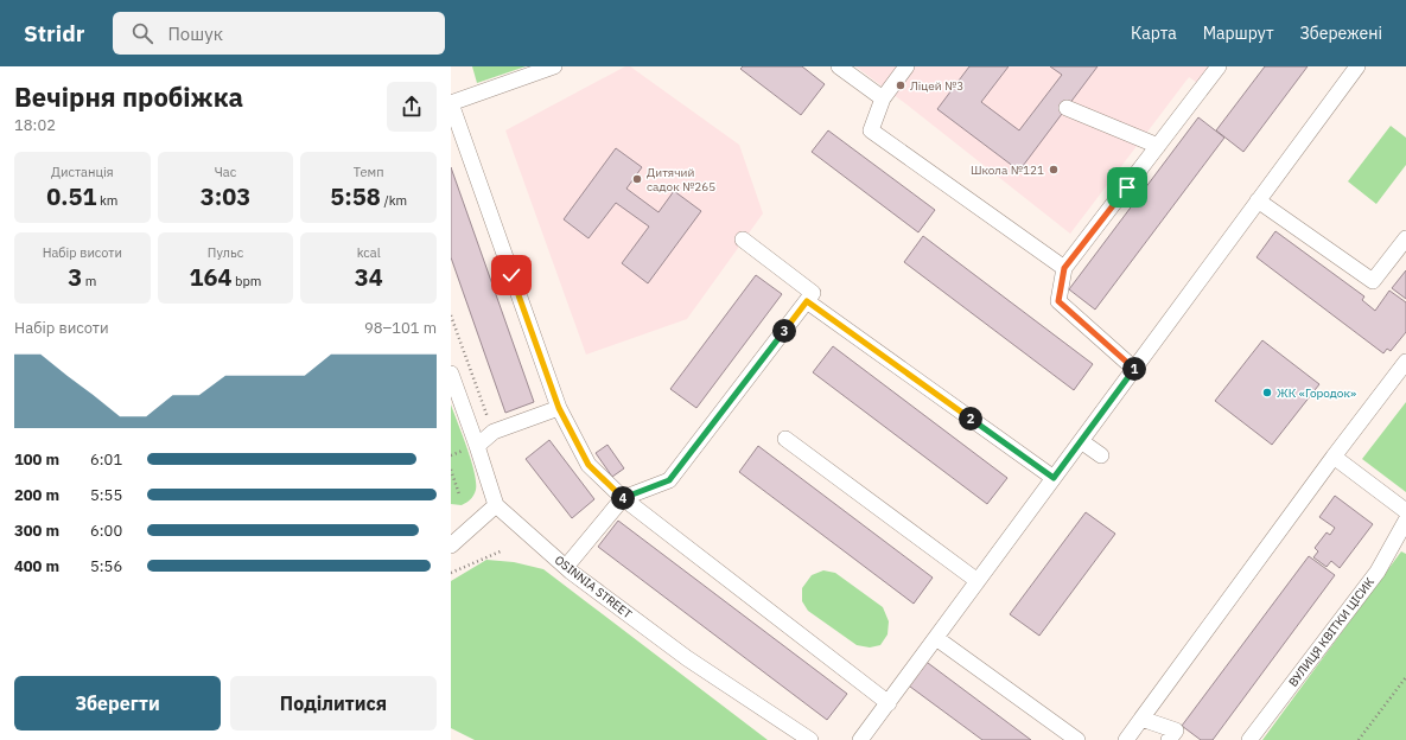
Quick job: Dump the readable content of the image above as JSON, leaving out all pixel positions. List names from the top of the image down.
{
  "streets": {
    "street": ["OSINNIA STREET", "ВУЛИЦЯ КВІТКИ ЦІСИК"]
  },
  "places": [
    "Ліцей №3",
    "Школа №121",
    "Дитячий садок №265",
    "ЖК «Городок»"
  ],
  "page": {
    "header": "Stridr",
    "search": "Пошук",
    "nav": ["Карта", "Маршрут", "Збережені"],
    "heading": ["Вечірня пробіжка", "18:02"],
    "stats": [
      ["Дистанція", "0.51 km"],
      ["Час", "3:03"],
      ["Темп", "5:58 /km"],
      ["Набір висоти", "3 m"],
      ["Пульс", "164 bpm"],
      ["kcal", "34"]
    ],
    "chart": ["Набір висоти", "98–101 m"],
    "pins": [
      "3",
      "1",
      "2",
      "4"
    ],
    "list": [
      {
        "name": "100 m",
        "note": "6:01"
      },
      {
        "name": "200 m",
        "note": "5:55"
      },
      {
        "name": "300 m",
        "note": "6:00"
      },
      {
        "name": "400 m",
        "note": "5:56"
      }
    ],
    "buttons": ["Зберегти", "Поділитися"]
  }
}
